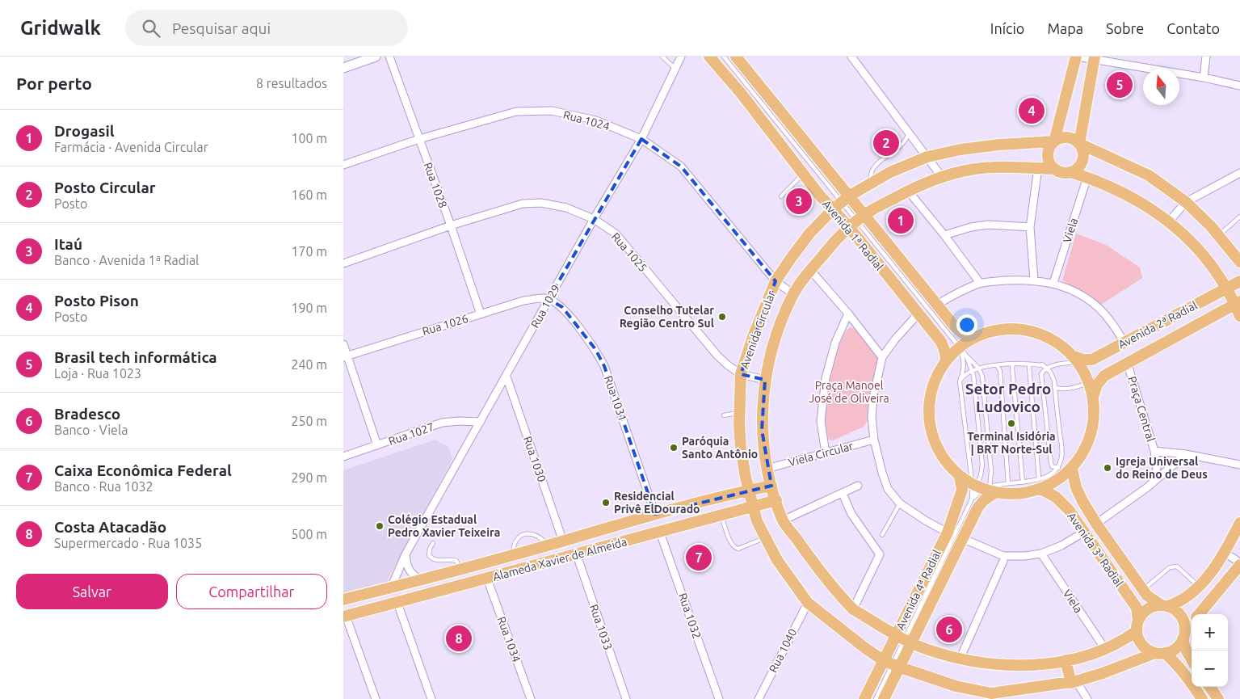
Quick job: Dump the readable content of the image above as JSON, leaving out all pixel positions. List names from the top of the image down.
{
  "streets": {
    "main road": [
      "Avenida 1ª Radial",
      "Avenida 2ª Radial",
      "Avenida Circular",
      "Avenida 3ª Radial",
      "Alameda Xavier de Almeida",
      "Avenida 4ª Radial"
    ],
    "street": [
      "Rua 1024",
      "Rua 1028",
      "Viela",
      "Rua 1025",
      "Rua 1029",
      "Rua 1026",
      "Rua 1031",
      "Praça Central",
      "Rua 1027",
      "Viela Circular",
      "Rua 1030",
      "Rua 1032",
      "Rua 1033",
      "Rua 1034",
      "Rua 1040"
    ]
  },
  "crossings": [
    ["Rua 1024", "Rua 1028"],
    ["Rua 1024", "Rua 1029"],
    ["Rua 1024", "Avenida Circular"],
    ["Rua 1028", "Rua 1025"],
    ["Rua 1028", "Rua 1026"],
    ["Viela", "Avenida Circular"],
    ["Avenida 1ª Radial", "Avenida Circular"],
    ["Rua 1025", "Rua 1029"],
    ["Rua 1025", "Avenida Circular"],
    ["Rua 1029", "Rua 1026"],
    ["Rua 1029", "Rua 1031"],
    ["Rua 1029", "Rua 1027"],
    ["Rua 1029", "Rua 1030"],
    ["Rua 1029", "Alameda Xavier de Almeida"],
    ["Rua 1026", "Rua 1031"],
    ["Avenida 2ª Radial", "Praça Central"],
    ["Avenida Circular", "Viela Circular"],
    ["Avenida Circular", "Avenida 3ª Radial"],
    ["Avenida Circular", "Alameda Xavier de Almeida"],
    ["Avenida Circular", "Avenida 4ª Radial"],
    ["Avenida Circular", "Rua 1040"],
    ["Rua 1031", "Alameda Xavier de Almeida"],
    ["Rua 1030", "Alameda Xavier de Almeida"],
    ["Alameda Xavier de Almeida", "Rua 1032"],
    ["Alameda Xavier de Almeida", "Rua 1033"],
    ["Alameda Xavier de Almeida", "Rua 1034"]
  ],
  "districts": ["Setor Pedro Ludovico"],
  "parks": ["Praça Manoel José de Oliveira"],
  "places": [
    "Conselho Tutelar Região Centro Sul",
    "Terminal Isidória | BRT Norte-Sul",
    "Paróquia Santo Antônio",
    "Igreja Universal do Reino de Deus",
    "Residencial Privê ElDourado",
    "Colégio Estadual Pedro Xavier Teixeira"
  ],
  "north": "top",
  "page": {
    "header": "Gridwalk",
    "search": "Pesquisar aqui",
    "nav": [
      "Início",
      "Mapa",
      "Sobre",
      "Contato"
    ],
    "heading": ["Por perto", "8 resultados"],
    "pins": [
      "5",
      "4",
      "2",
      "3",
      "1",
      "7",
      "6",
      "8"
    ],
    "list": [
      {
        "mark": "1",
        "name": "Drogasil",
        "note": "Farmácia · Avenida Circular",
        "value": "100 m"
      },
      {
        "mark": "2",
        "name": "Posto Circular",
        "note": "Posto",
        "value": "160 m"
      },
      {
        "mark": "3",
        "name": "Itaú",
        "note": "Banco · Avenida 1ª Radial",
        "value": "170 m"
      },
      {
        "mark": "4",
        "name": "Posto Pison",
        "note": "Posto",
        "value": "190 m"
      },
      {
        "mark": "5",
        "name": "Brasil tech informática",
        "note": "Loja · Rua 1023",
        "value": "240 m"
      },
      {
        "mark": "6",
        "name": "Bradesco",
        "note": "Banco · Viela",
        "value": "250 m"
      },
      {
        "mark": "7",
        "name": "Caixa Econômica Federal",
        "note": "Banco · Rua 1032",
        "value": "290 m"
      },
      {
        "mark": "8",
        "name": "Costa Atacadão",
        "note": "Supermercado · Rua 1035",
        "value": "500 m"
      }
    ],
    "buttons": ["Salvar", "Compartilhar"],
    "map_buttons": ["+", "−"]
  }
}
